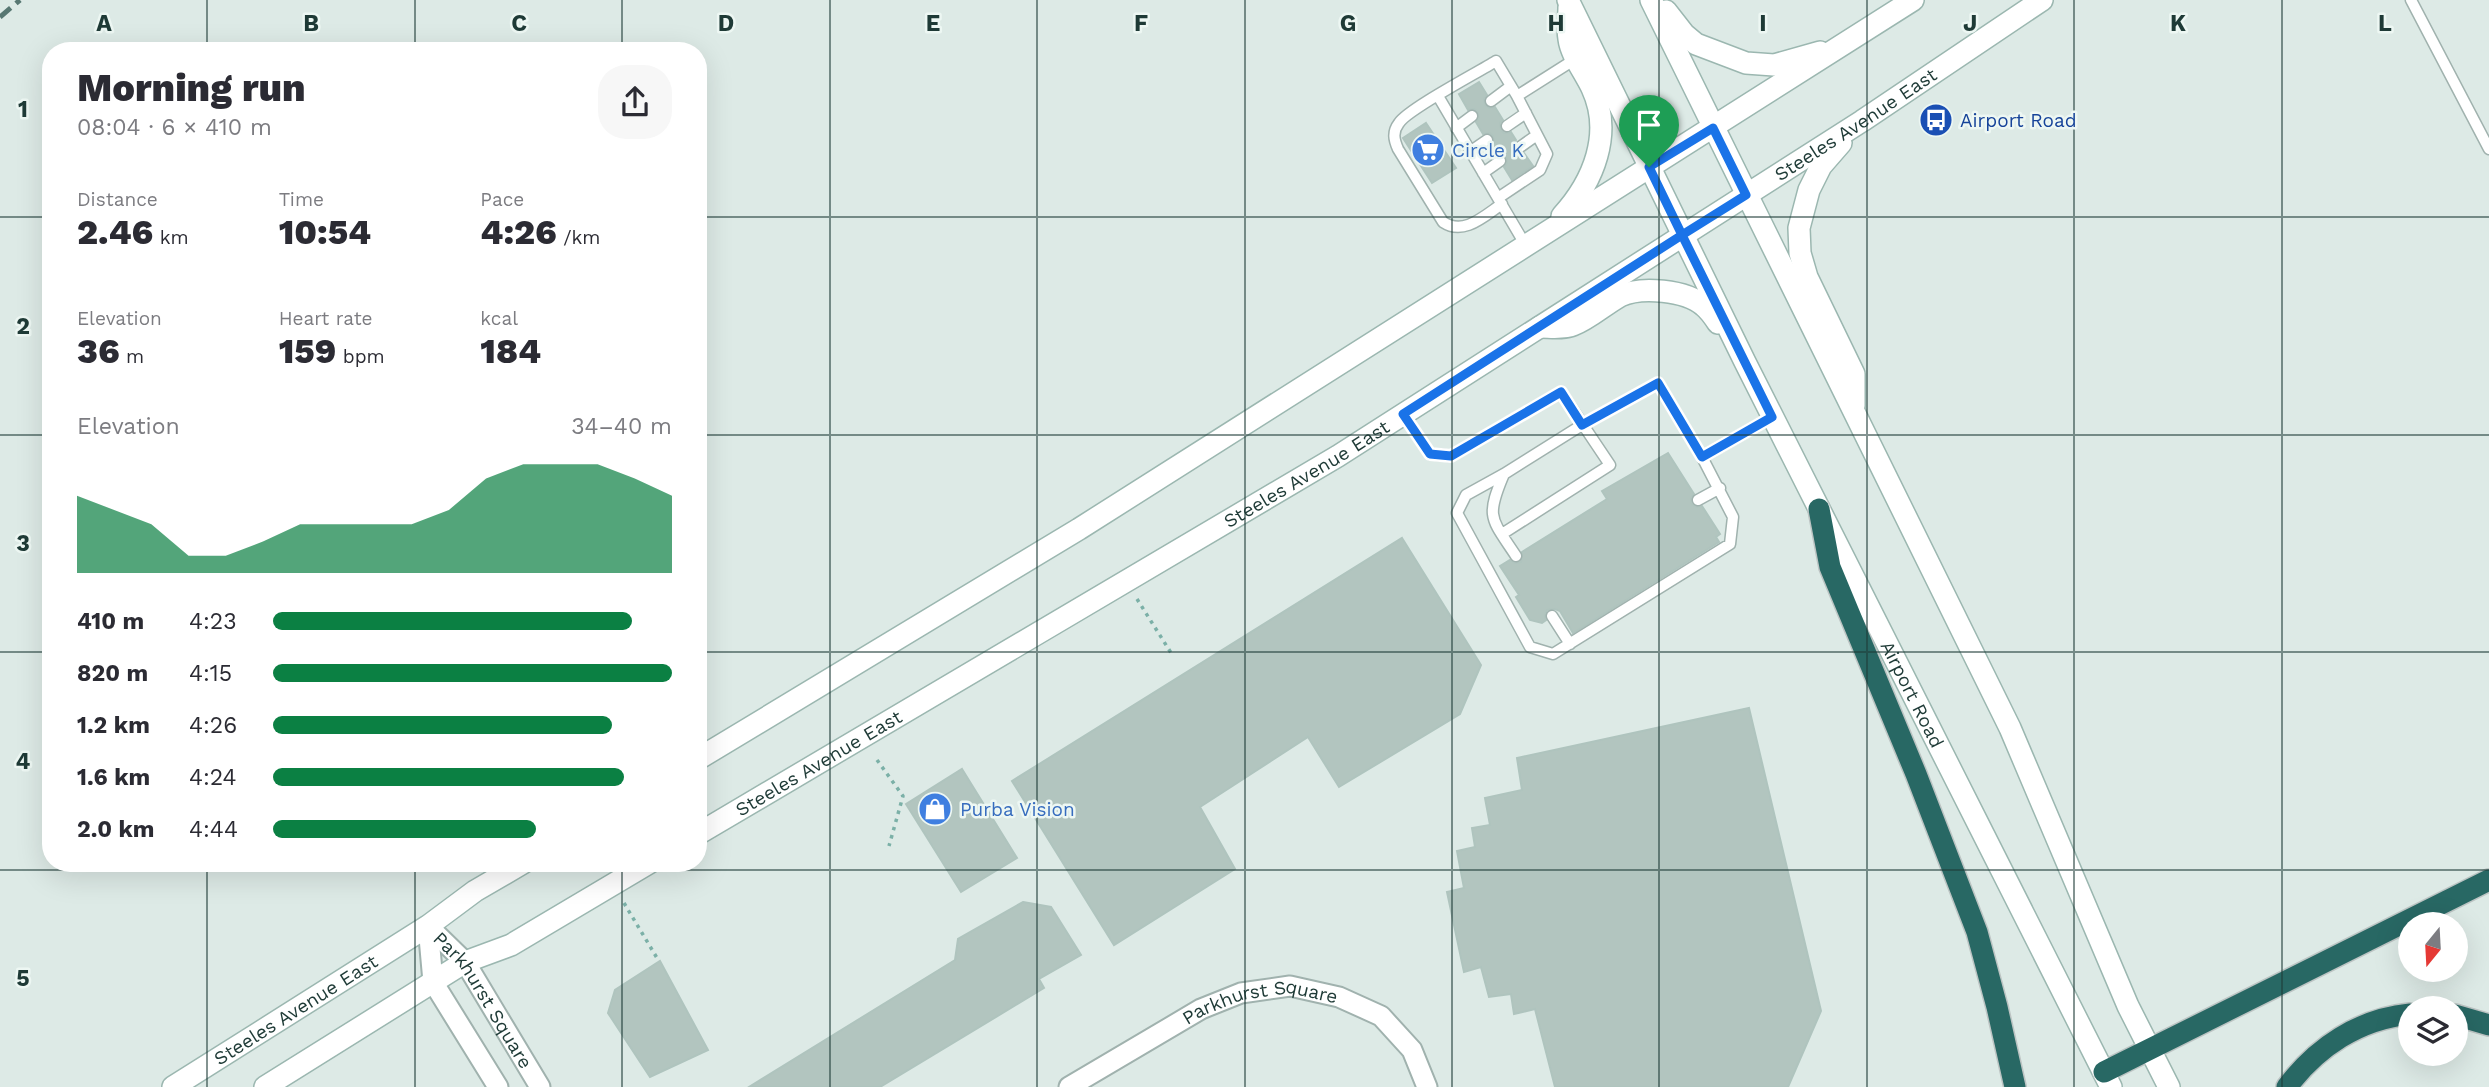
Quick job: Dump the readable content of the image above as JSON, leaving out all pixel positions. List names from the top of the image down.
{
  "streets": {
    "main road": ["Steeles Avenue East", "Airport Road"],
    "street": ["Parkhurst Square"]
  },
  "crossings": [
    ["Steeles Avenue East", "Airport Road"],
    ["Steeles Avenue East", "Parkhurst Square"]
  ],
  "places": {
    "bus stop": ["Airport Road"],
    "supermarket": ["Circle K"],
    "shop": ["Purba Vision"]
  },
  "north": "bottom",
  "page": {
    "heading": ["Morning run", "08:04 · 6 × 410 m"],
    "stats": [
      ["Distance", "2.46 km"],
      ["Time", "10:54"],
      ["Pace", "4:26 /km"],
      ["Elevation", "36 m"],
      ["Heart rate", "159 bpm"],
      ["kcal", "184"]
    ],
    "chart": ["Elevation", "34–40 m"],
    "list": [
      {
        "name": "410 m",
        "note": "4:23"
      },
      {
        "name": "820 m",
        "note": "4:15"
      },
      {
        "name": "1.2 km",
        "note": "4:26"
      },
      {
        "name": "1.6 km",
        "note": "4:24"
      },
      {
        "name": "2.0 km",
        "note": "4:44"
      }
    ]
  },
  "grid": {
    "columns": [
      "A",
      "B",
      "C",
      "D",
      "E",
      "F",
      "G",
      "H",
      "I",
      "J",
      "K",
      "L"
    ],
    "rows": [
      "1",
      "2",
      "3",
      "4",
      "5"
    ]
  }
}
